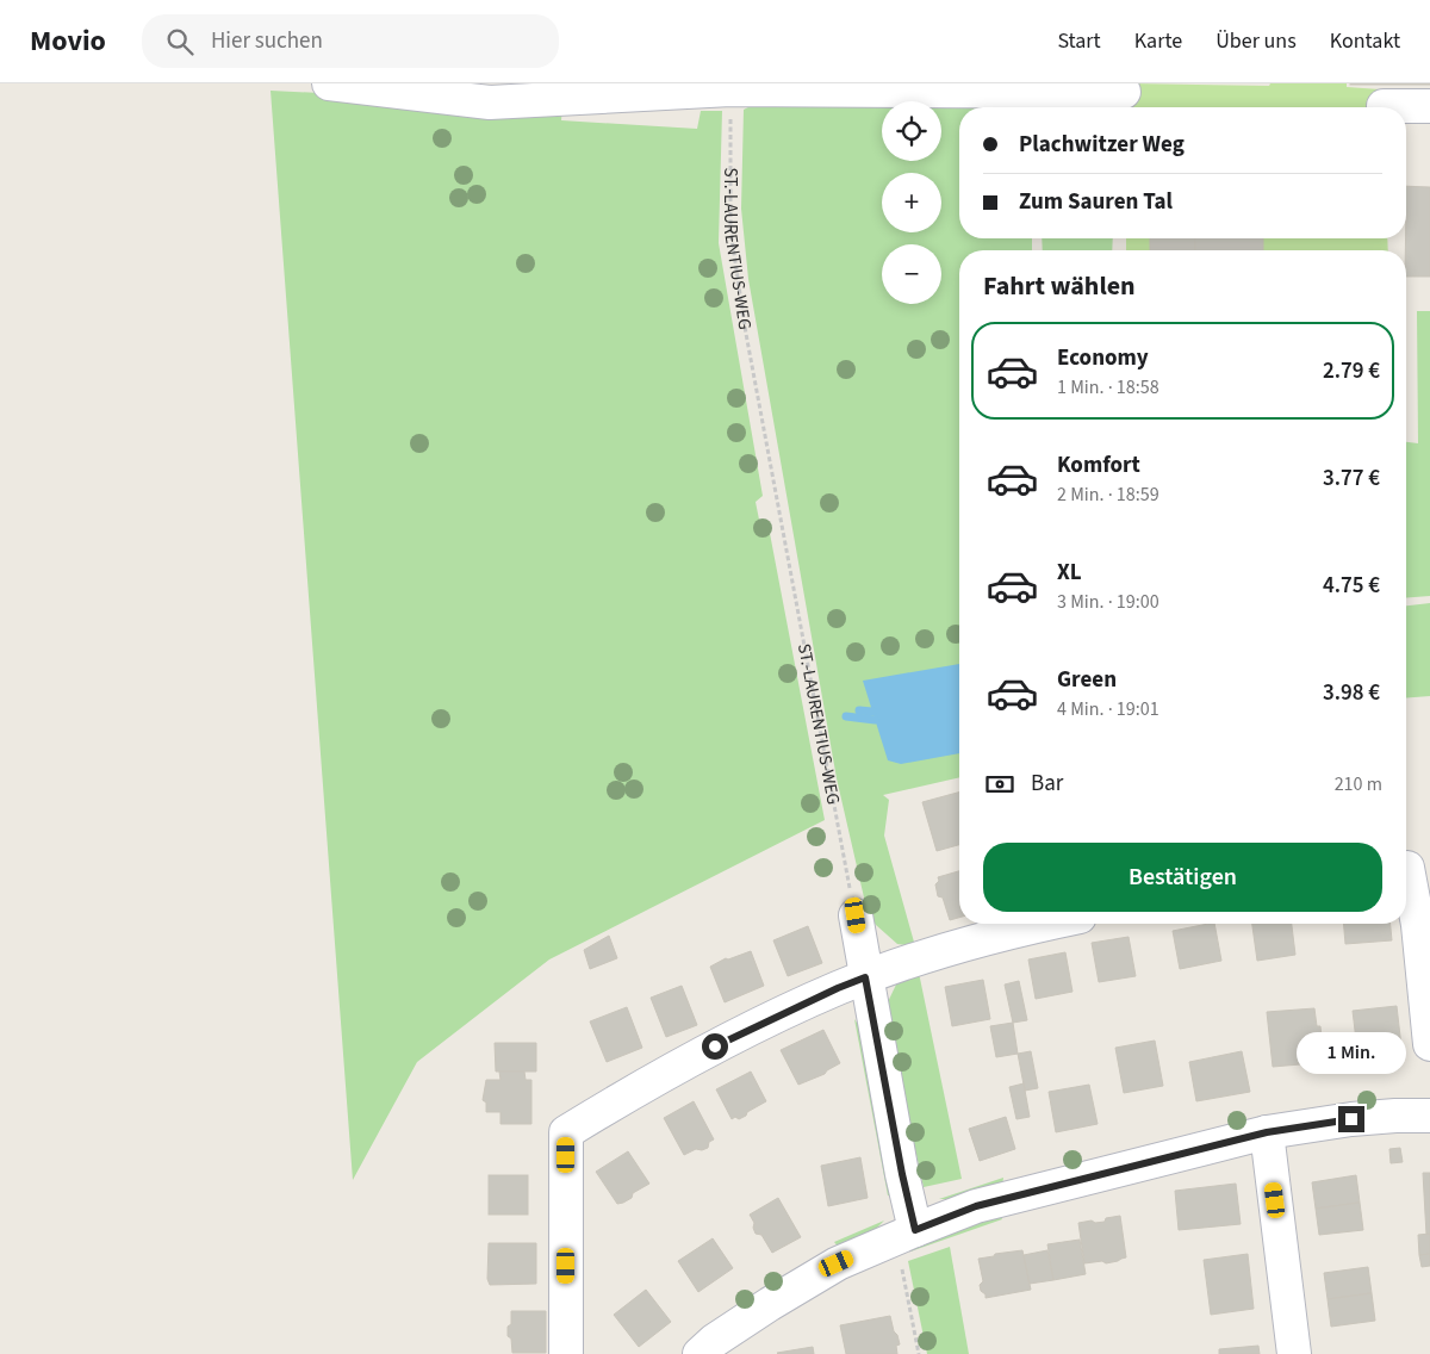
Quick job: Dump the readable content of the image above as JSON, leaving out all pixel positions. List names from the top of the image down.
{
  "streets": {
    "path": ["ST.-LAURENTIUS-WEG"]
  },
  "page": {
    "header": "Movio",
    "search": "Hier suchen",
    "nav": [
      "Start",
      "Karte",
      "Über uns",
      "Kontakt"
    ],
    "map_buttons": ["+", "−"],
    "banner": ["Plachwitzer Weg", "Zum Sauren Tal"],
    "heading": "Fahrt wählen",
    "list": [
      {
        "name": "Economy",
        "note": "1 Min. · 18:58",
        "value": "2.79 €"
      },
      {
        "name": "Komfort",
        "note": "2 Min. · 18:59",
        "value": "3.77 €"
      },
      {
        "name": "XL",
        "note": "3 Min. · 19:00",
        "value": "4.75 €"
      },
      {
        "name": "Green",
        "note": "4 Min. · 19:01",
        "value": "3.98 €"
      }
    ],
    "pay": ["Bar", "210 m"],
    "buttons": "Bestätigen",
    "bubble": "1 Min."
  }
}
